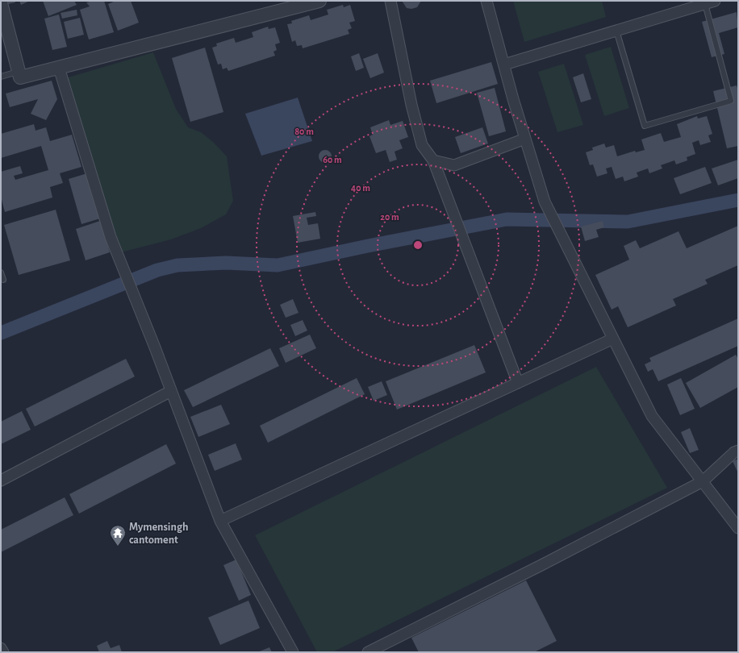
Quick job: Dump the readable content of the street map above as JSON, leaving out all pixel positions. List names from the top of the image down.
{
  "places": {
    "temple": ["Mymensingh cantoment"]
  },
  "rings": [
    "80 m",
    "60 m",
    "40 m",
    "20 m"
  ]
}
